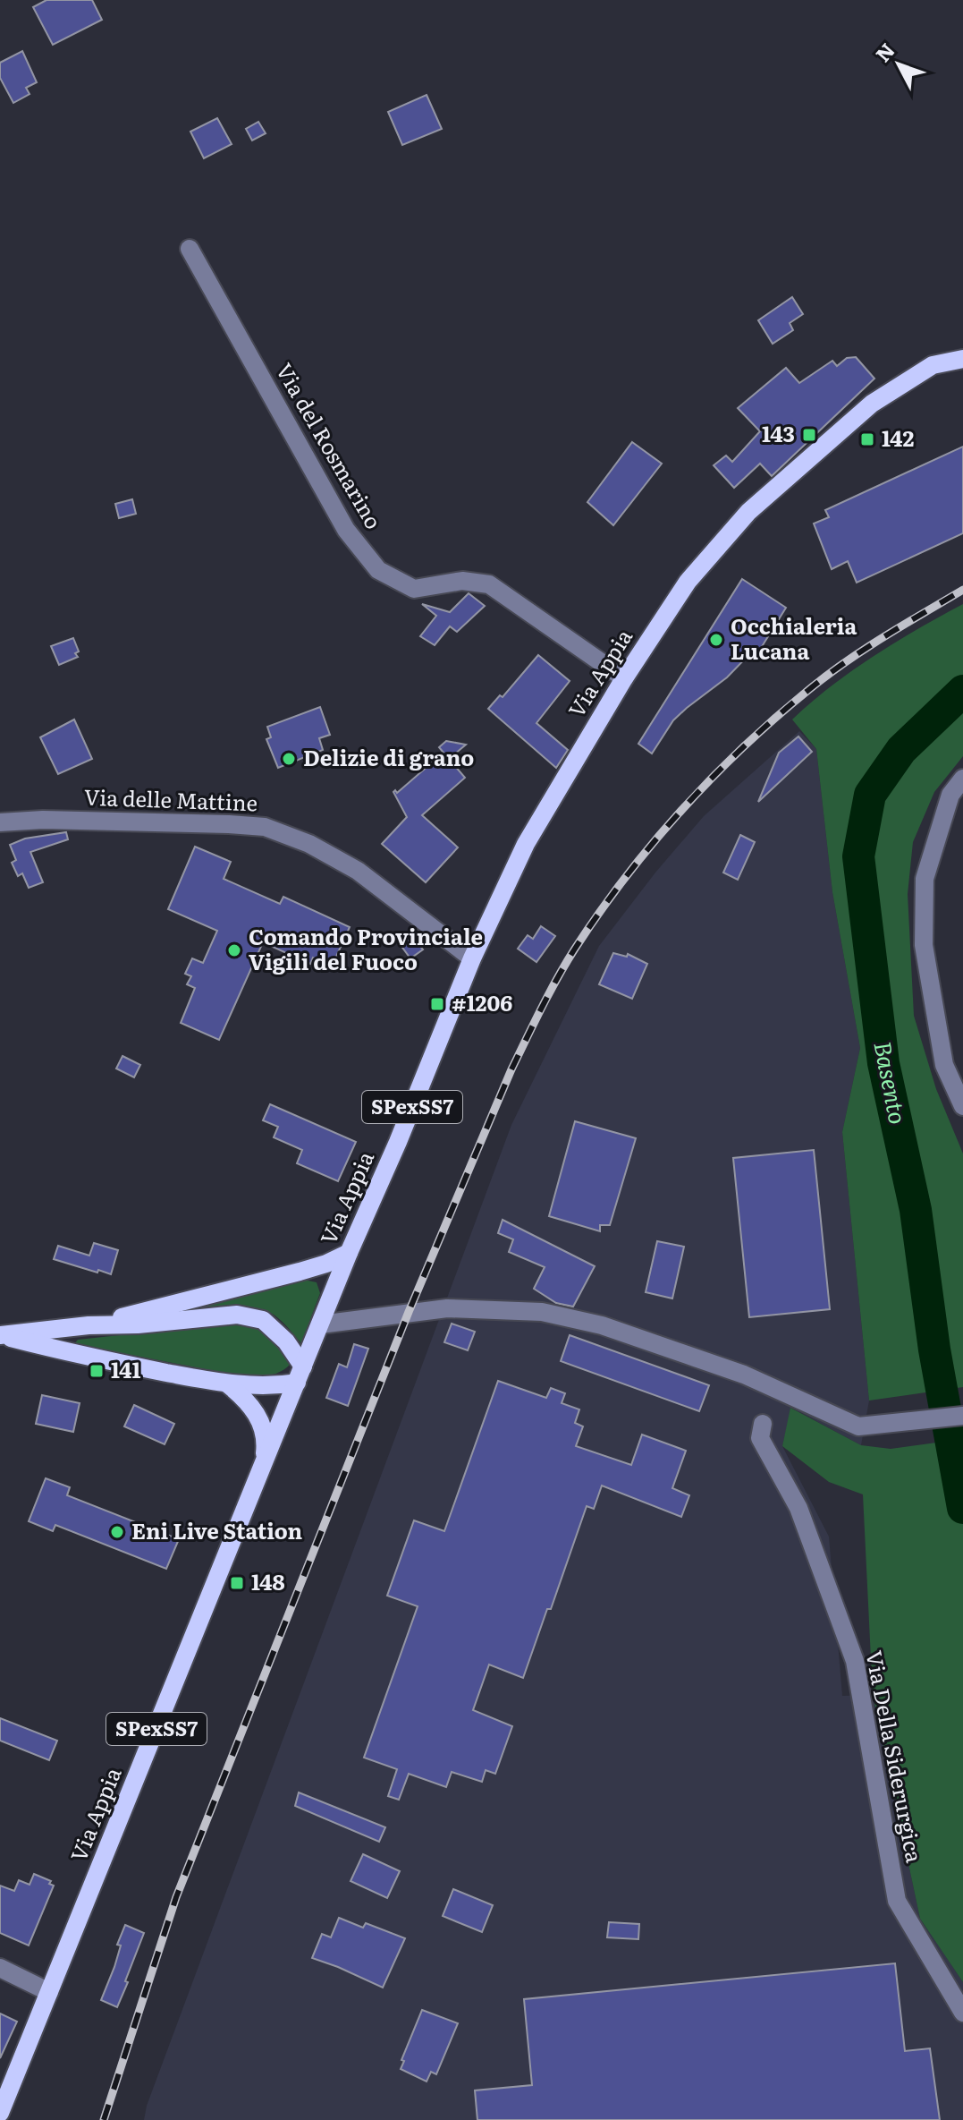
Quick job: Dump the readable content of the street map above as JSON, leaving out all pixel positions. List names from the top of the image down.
{
  "streets": {
    "main road": ["Via Appia", "SPexSS7"],
    "street": ["Via del Rosmarino", "Via delle Mattine", "Via Della Siderurgica"]
  },
  "crossings": [
    ["Via del Rosmarino", "Via Appia"],
    ["Via Appia", "Via delle Mattine"]
  ],
  "water": ["Basento"],
  "places": {
    "transit": [
      "143",
      "142",
      "#1206",
      "141",
      "148"
    ],
    "other": [
      "Occhialeria Lucana",
      "Delizie di grano",
      "Comando Provinciale Vigili del Fuoco",
      "Eni Live Station"
    ]
  },
  "north": "top left"
}
